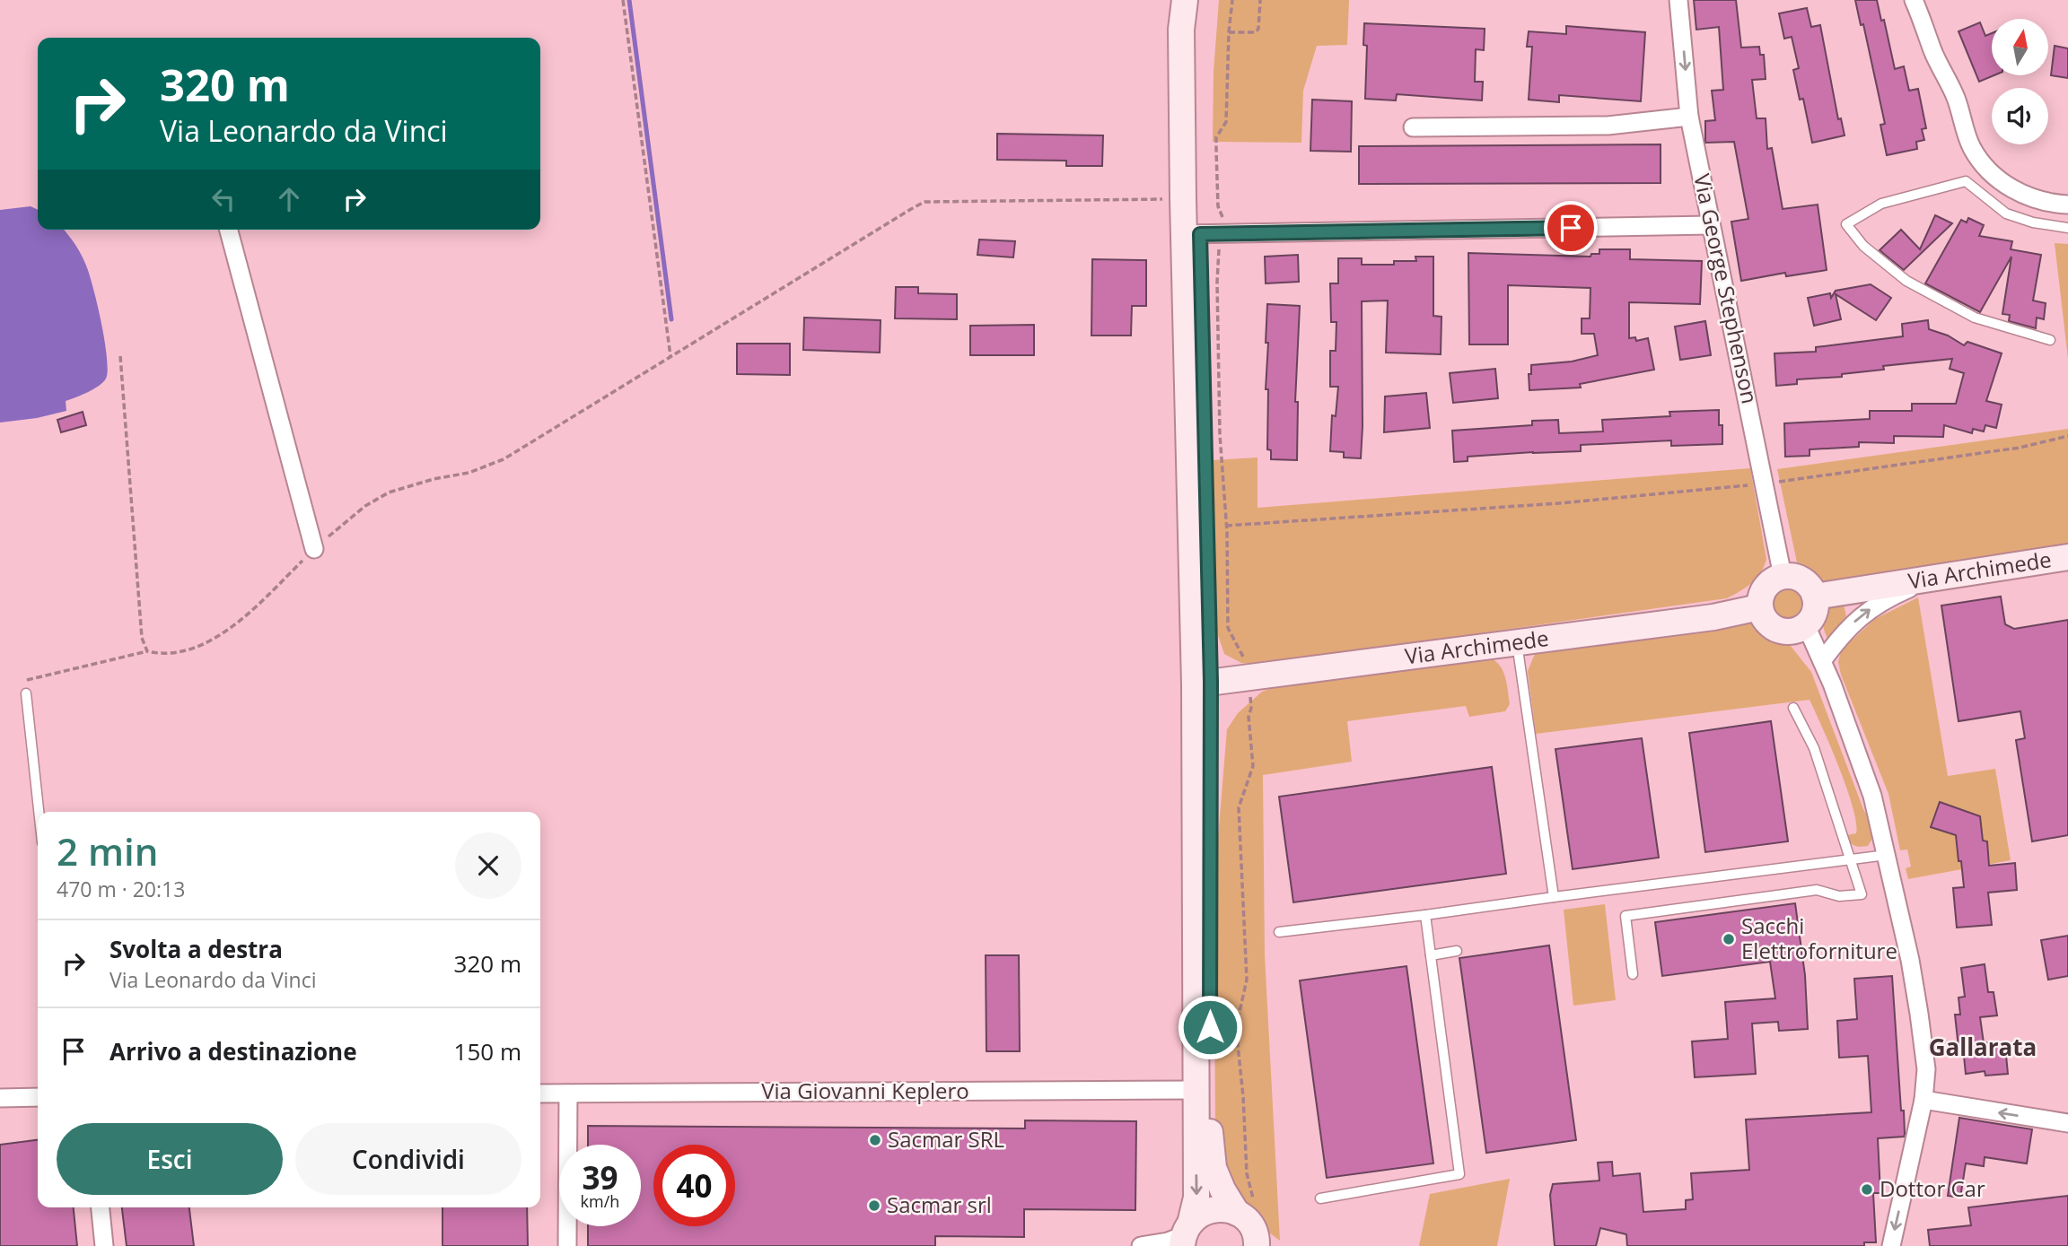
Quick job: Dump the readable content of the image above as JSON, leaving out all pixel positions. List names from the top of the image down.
{
  "streets": {
    "street": ["Via George Stephenson", "Via Archimede", "Via Giovanni Keplero"]
  },
  "crossings": [
    ["Via George Stephenson", "Via Archimede"]
  ],
  "districts": ["Gallarata"],
  "places": [
    "Sacchi Elettroforniture",
    "Sacmar SRL",
    "Dottor Car",
    "Sacmar srl"
  ],
  "north": "top",
  "page": {
    "turn": ["320 m", "Via Leonardo da Vinci"],
    "heading": ["2 min", "470 m · 20:13"],
    "list": [
      {
        "name": "Svolta a destra",
        "note": "Via Leonardo da Vinci",
        "value": "320 m"
      },
      {
        "name": "Arrivo a destinazione",
        "value": "150 m"
      }
    ],
    "buttons": ["Esci", "Condividi"],
    "speed": "39 km/h",
    "limit": "40"
  }
}
